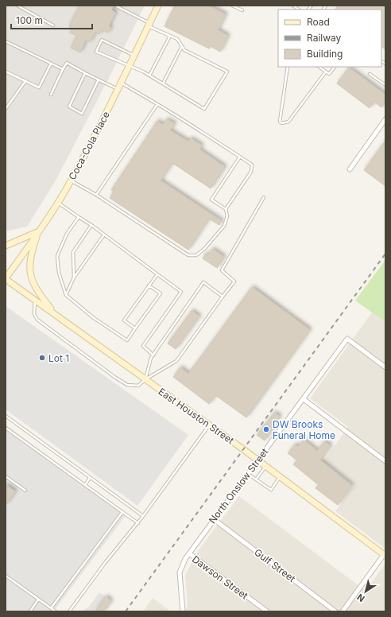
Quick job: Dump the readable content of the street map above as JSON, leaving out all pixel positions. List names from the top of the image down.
{
  "streets": {
    "main road": ["Coca-Cola Place", "East Houston Street"],
    "street": ["North Onslow Street", "Gulf Street", "Dawson Street"]
  },
  "crossings": [
    ["Coca-Cola Place", "East Houston Street"],
    ["East Houston Street", "North Onslow Street"],
    ["North Onslow Street", "Gulf Street"],
    ["North Onslow Street", "Dawson Street"]
  ],
  "places": ["Lot 1", "DW Brooks Funeral Home"],
  "legend": ["Road", "Railway", "Building"],
  "scale_bar": "100 m",
  "north": "bottom left"
}
